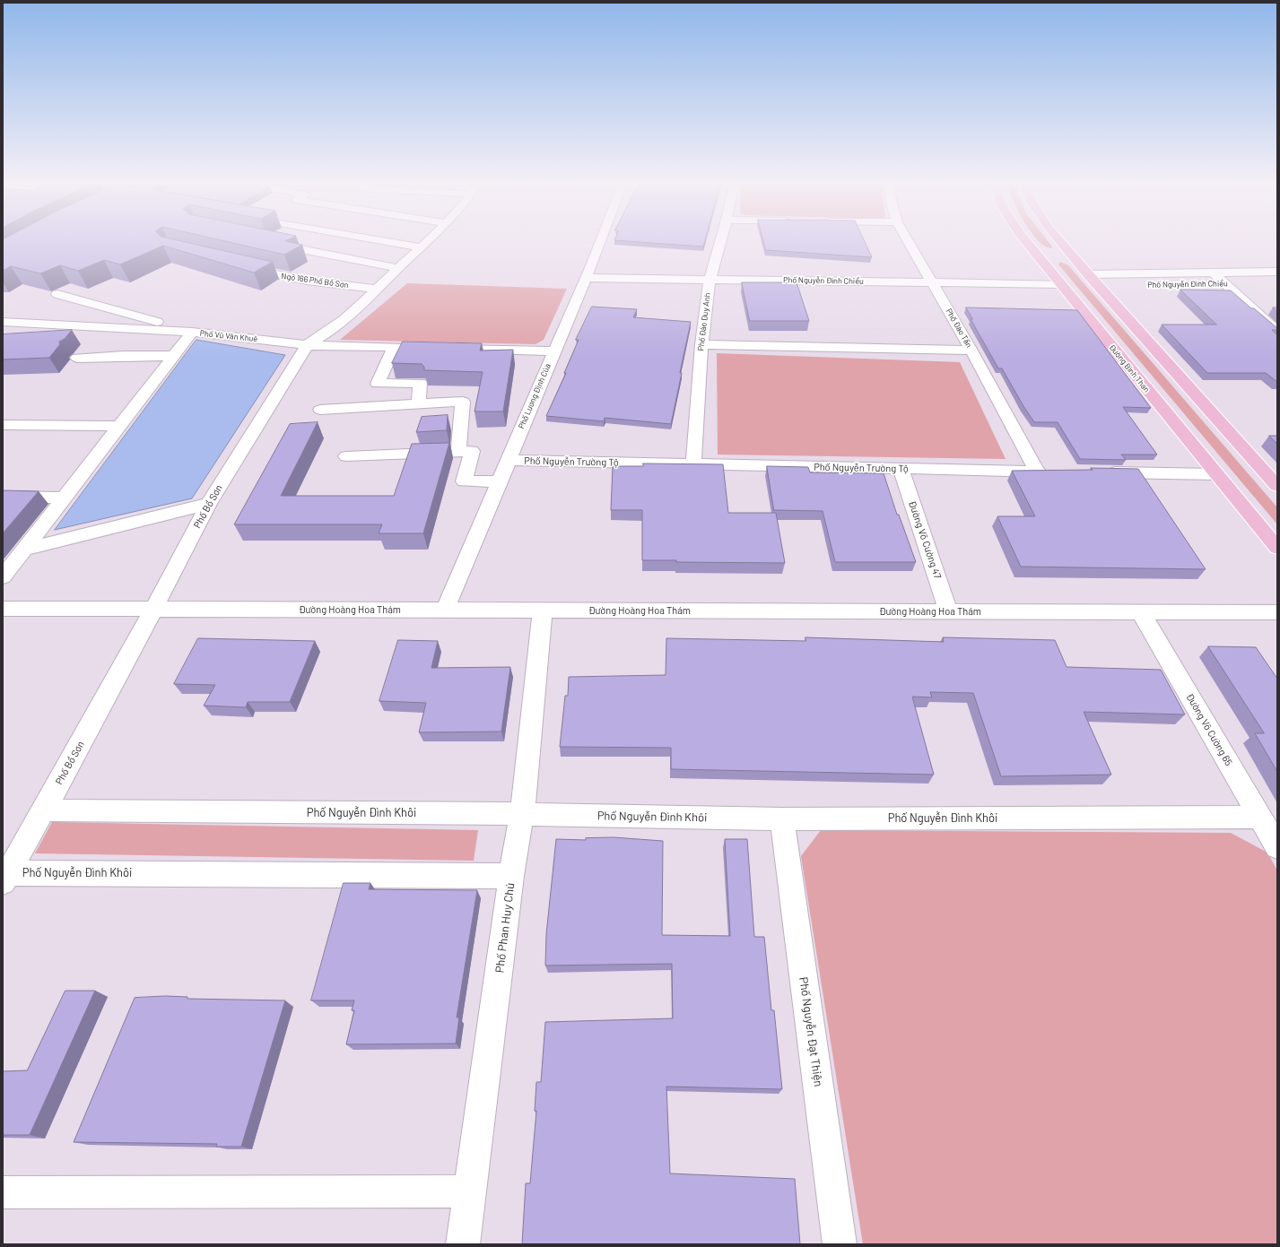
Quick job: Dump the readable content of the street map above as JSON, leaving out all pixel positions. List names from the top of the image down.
{
  "streets": {
    "main road": ["Đường Bình Than"],
    "street": [
      "Ngõ 166 Phố Bồ Sơn",
      "Phố Nguyễn Đình Chiểu",
      "Phố Đào Duy Anh",
      "Phố Đào Tấn",
      "Phố Vũ Văn Khuê",
      "Phố Lương Định Của",
      "Phố Nguyễn Trường Tộ",
      "Phố Bồ Sơn",
      "Đường Võ Cường 47",
      "Đường Hoàng Hoa Thám",
      "Đường Võ Cường 65",
      "Phố Nguyễn Đình Khôi",
      "Phố Phan Huy Chú",
      "Phố Nguyễn Đạt Thiện"
    ]
  },
  "crossings": [
    ["Ngõ 166 Phố Bồ Sơn", "Phố Bồ Sơn"],
    ["Phố Nguyễn Đình Chiểu", "Phố Đào Duy Anh"],
    ["Phố Nguyễn Đình Chiểu", "Phố Đào Tấn"],
    ["Phố Nguyễn Đình Chiểu", "Đường Bình Than"],
    ["Phố Nguyễn Đình Chiểu", "Phố Lương Định Của"],
    ["Phố Đào Duy Anh", "Phố Nguyễn Trường Tộ"],
    ["Phố Đào Tấn", "Phố Nguyễn Trường Tộ"],
    ["Phố Vũ Văn Khuê", "Phố Lương Định Của"],
    ["Phố Vũ Văn Khuê", "Phố Bồ Sơn"],
    ["Phố Lương Định Của", "Phố Nguyễn Trường Tộ"],
    ["Phố Lương Định Của", "Đường Hoàng Hoa Thám"],
    ["Phố Nguyễn Trường Tộ", "Đường Võ Cường 47"],
    ["Phố Bồ Sơn", "Đường Hoàng Hoa Thám"],
    ["Phố Bồ Sơn", "Phố Nguyễn Đình Khôi"],
    ["Đường Võ Cường 47", "Đường Hoàng Hoa Thám"],
    ["Đường Hoàng Hoa Thám", "Đường Võ Cường 65"],
    ["Đường Hoàng Hoa Thám", "Phố Phan Huy Chú"],
    ["Đường Võ Cường 65", "Phố Nguyễn Đình Khôi"],
    ["Phố Nguyễn Đình Khôi", "Phố Phan Huy Chú"],
    ["Phố Nguyễn Đình Khôi", "Phố Nguyễn Đạt Thiện"]
  ]
}
